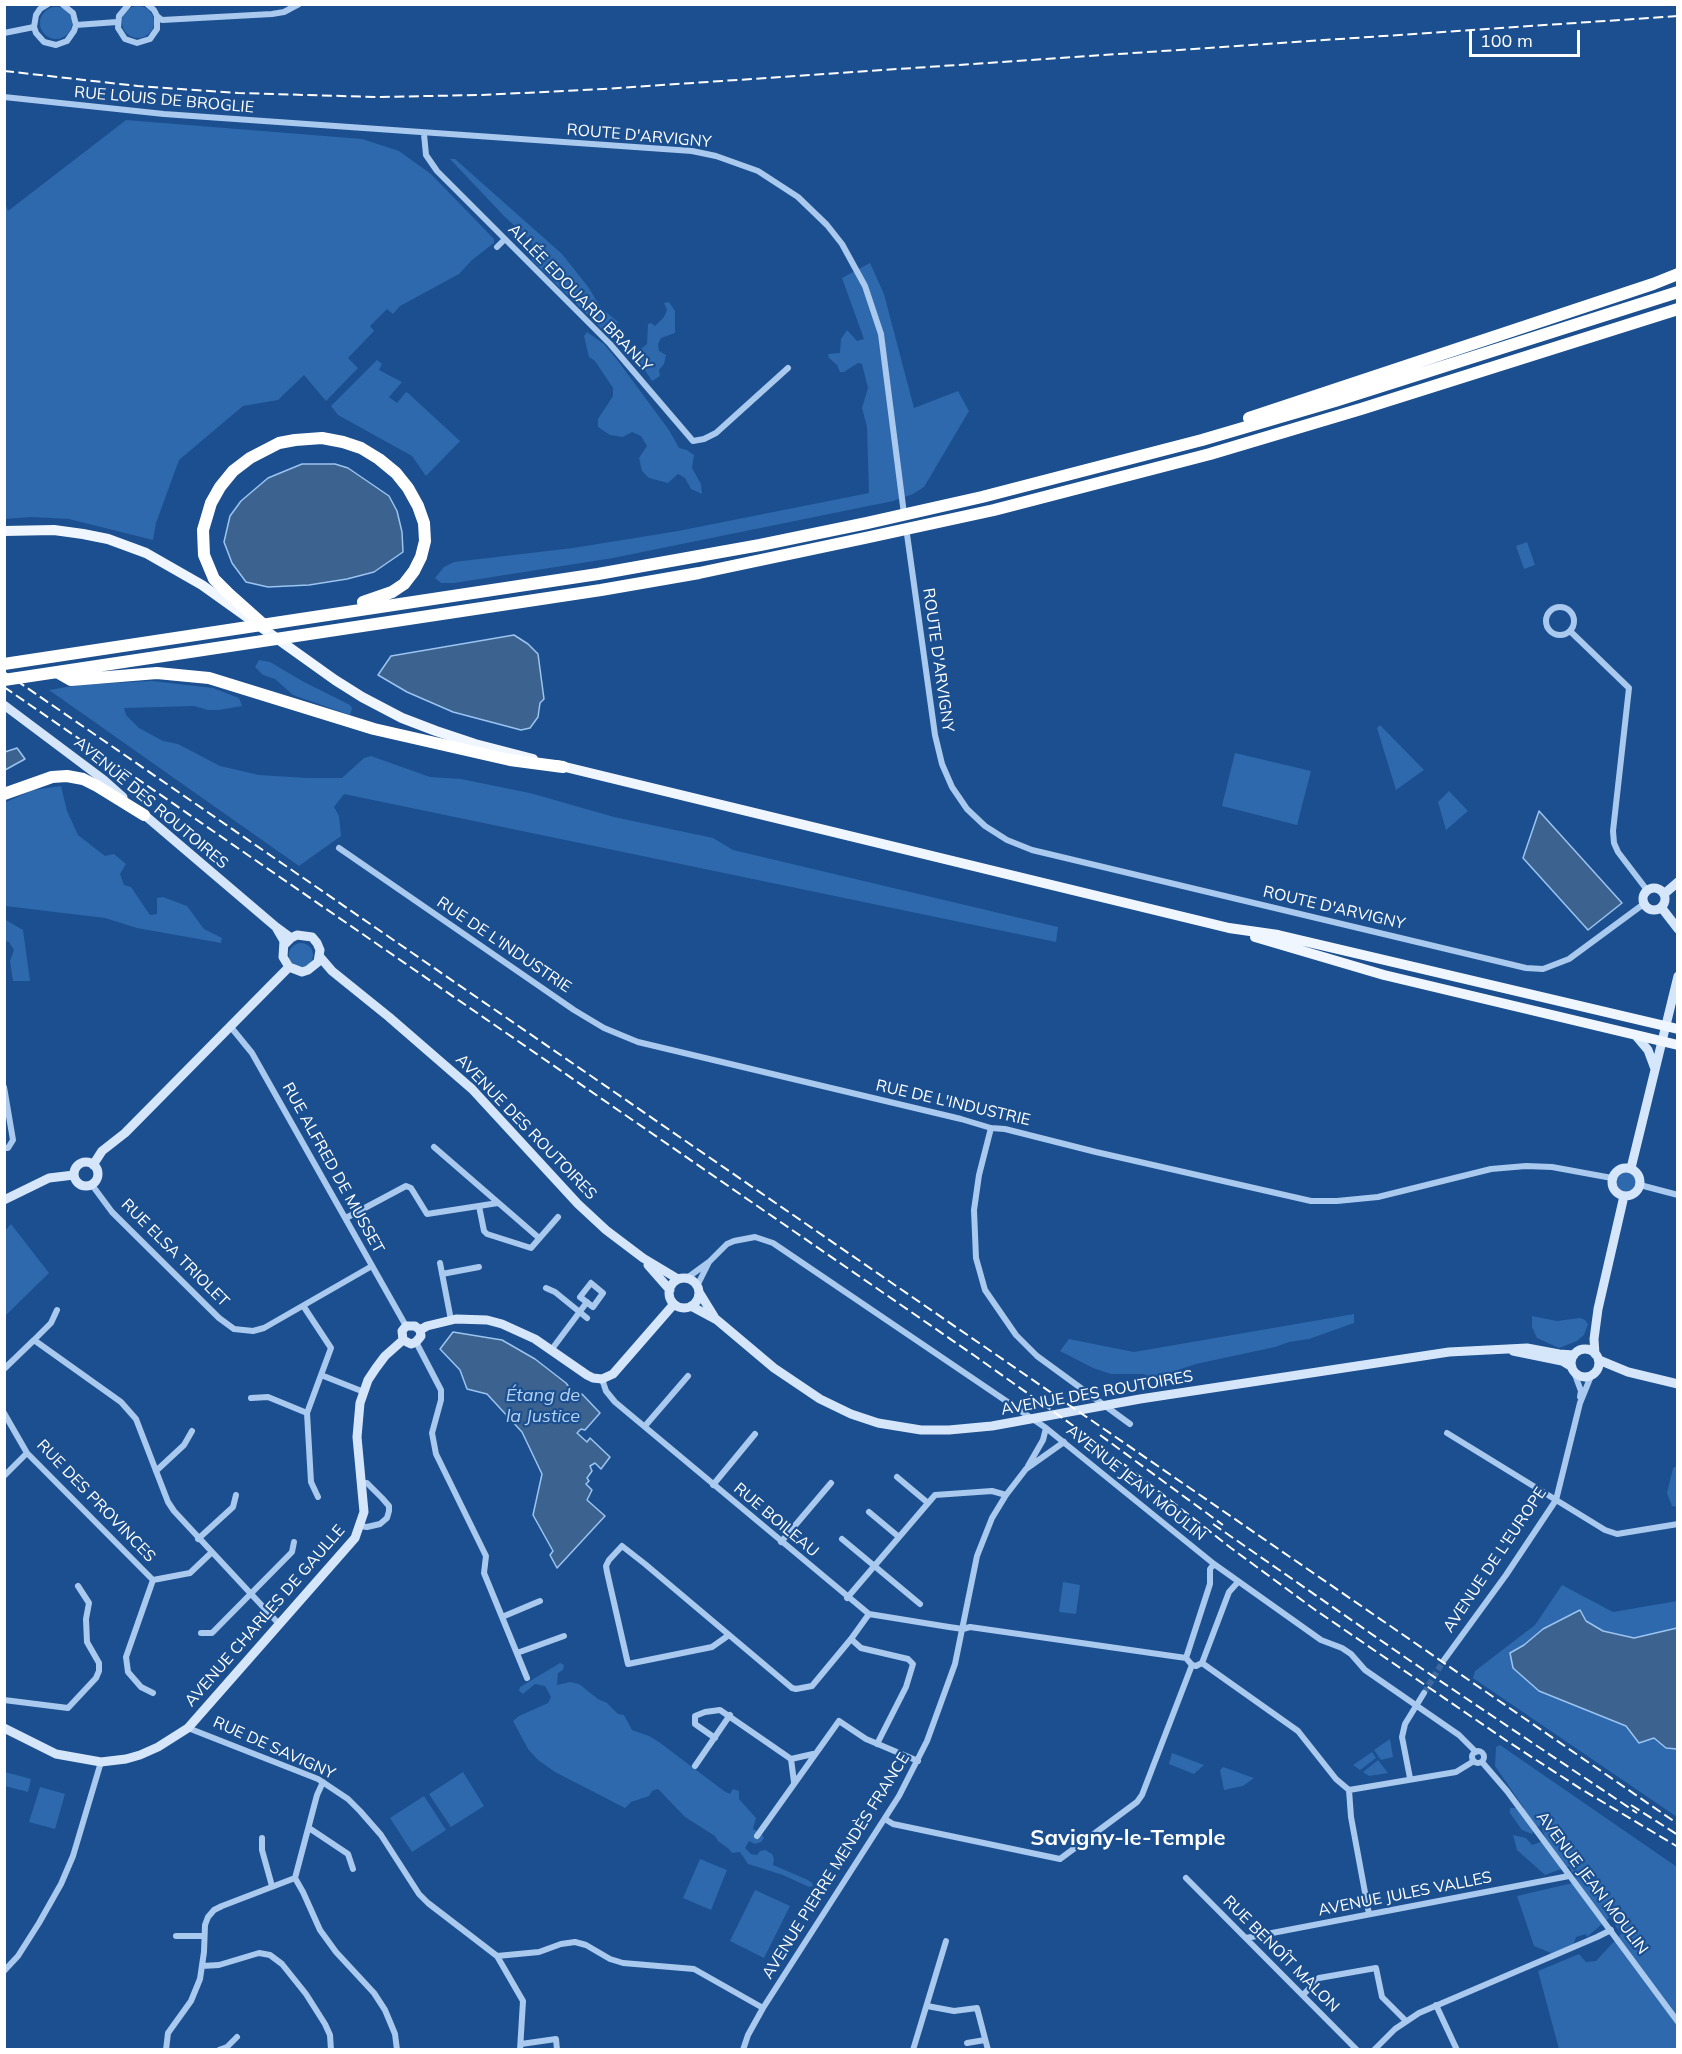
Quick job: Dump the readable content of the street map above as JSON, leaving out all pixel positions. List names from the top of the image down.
{
  "streets": {
    "street": [
      "RUE LOUIS DE BROGLIE",
      "ROUTE D'ARVIGNY",
      "ALLÉE EDOUARD BRANLY",
      "AVENUE DES ROUTOIRES",
      "RUE DE L'INDUSTRIE",
      "RUE ALFRED DE MUSSET",
      "RUE ELSA TRIOLET",
      "AVENUE JEAN MOULIN",
      "RUE DES PROVINCES",
      "RUE BOILEAU",
      "AVENUE DE L'EUROPE",
      "AVENUE CHARLES DE GAULLE",
      "RUE DE SAVIGNY",
      "AVENUE PIERRE MENDÈS FRANCE",
      "AVENUE JULES VALLES",
      "RUE BENOÎT MALON"
    ]
  },
  "crossings": [
    ["RUE LOUIS DE BROGLIE", "ROUTE D'ARVIGNY"],
    ["RUE LOUIS DE BROGLIE", "ALLÉE EDOUARD BRANLY"],
    ["ROUTE D'ARVIGNY", "ALLÉE EDOUARD BRANLY"],
    ["AVENUE DES ROUTOIRES", "AVENUE JEAN MOULIN"],
    ["AVENUE DES ROUTOIRES", "AVENUE DE L'EUROPE"],
    ["RUE ALFRED DE MUSSET", "RUE ELSA TRIOLET"],
    ["RUE ALFRED DE MUSSET", "AVENUE CHARLES DE GAULLE"],
    ["AVENUE JEAN MOULIN", "AVENUE PIERRE MENDÈS FRANCE"],
    ["AVENUE JEAN MOULIN", "AVENUE JULES VALLES"],
    ["RUE BOILEAU", "AVENUE PIERRE MENDÈS FRANCE"],
    ["AVENUE CHARLES DE GAULLE", "RUE DE SAVIGNY"],
    ["AVENUE JULES VALLES", "RUE BENOÎT MALON"]
  ],
  "districts": ["Savigny-le-Temple"],
  "water": ["Étang de la Justice"],
  "scale_bar": "100 m"
}
